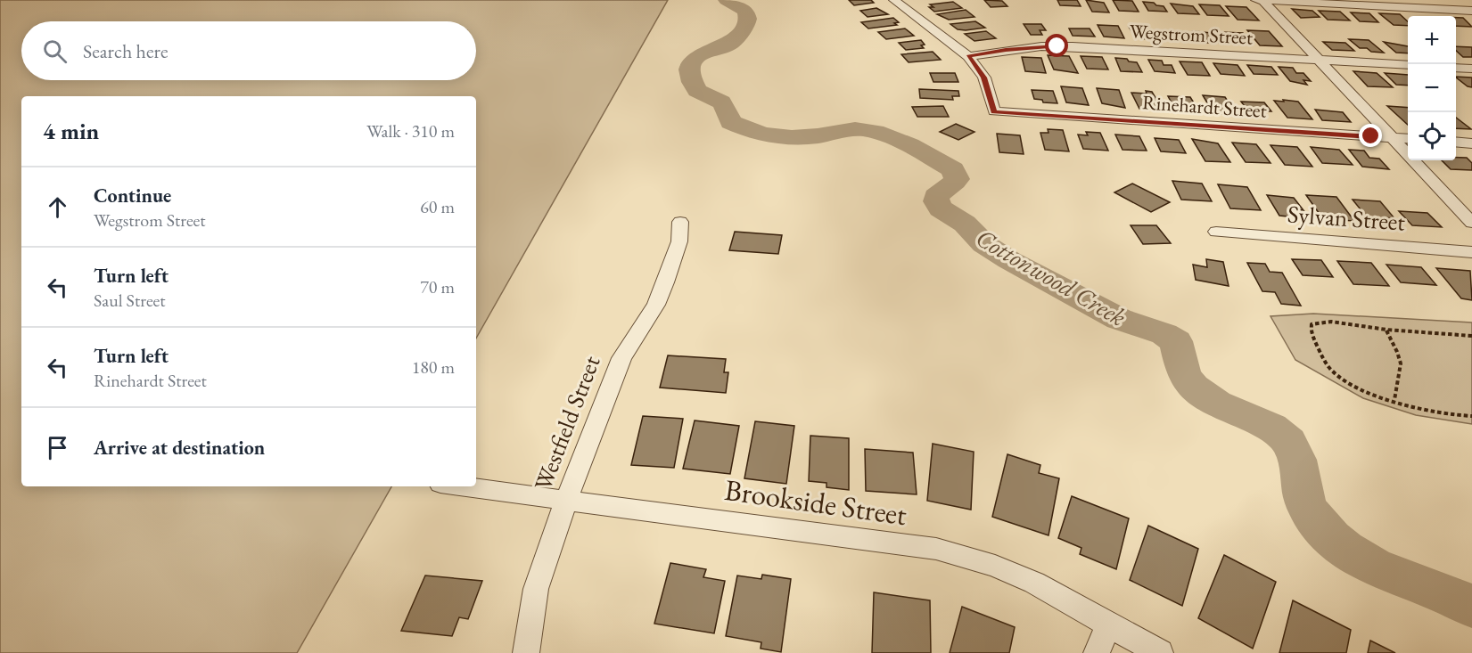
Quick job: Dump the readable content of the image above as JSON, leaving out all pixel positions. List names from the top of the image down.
{
  "streets": {
    "street": [
      "Wegstrom Street",
      "Rinehardt Street",
      "Sylvan Street",
      "Westfield Street",
      "Brookside Street"
    ]
  },
  "crossings": [
    ["Wegstrom Street", "Rinehardt Street"],
    ["Westfield Street", "Brookside Street"]
  ],
  "water": ["Cottonwood Creek"],
  "page": {
    "map_buttons": ["+", "−"],
    "search": "Search here",
    "heading": ["4 min", "Walk · 310 m"],
    "list": [
      ["Continue", "Wegstrom Street", "60 m"],
      ["Turn left", "Saul Street", "70 m"],
      ["Turn left", "Rinehardt Street", "180 m"],
      "Arrive at destination"
    ]
  }
}
